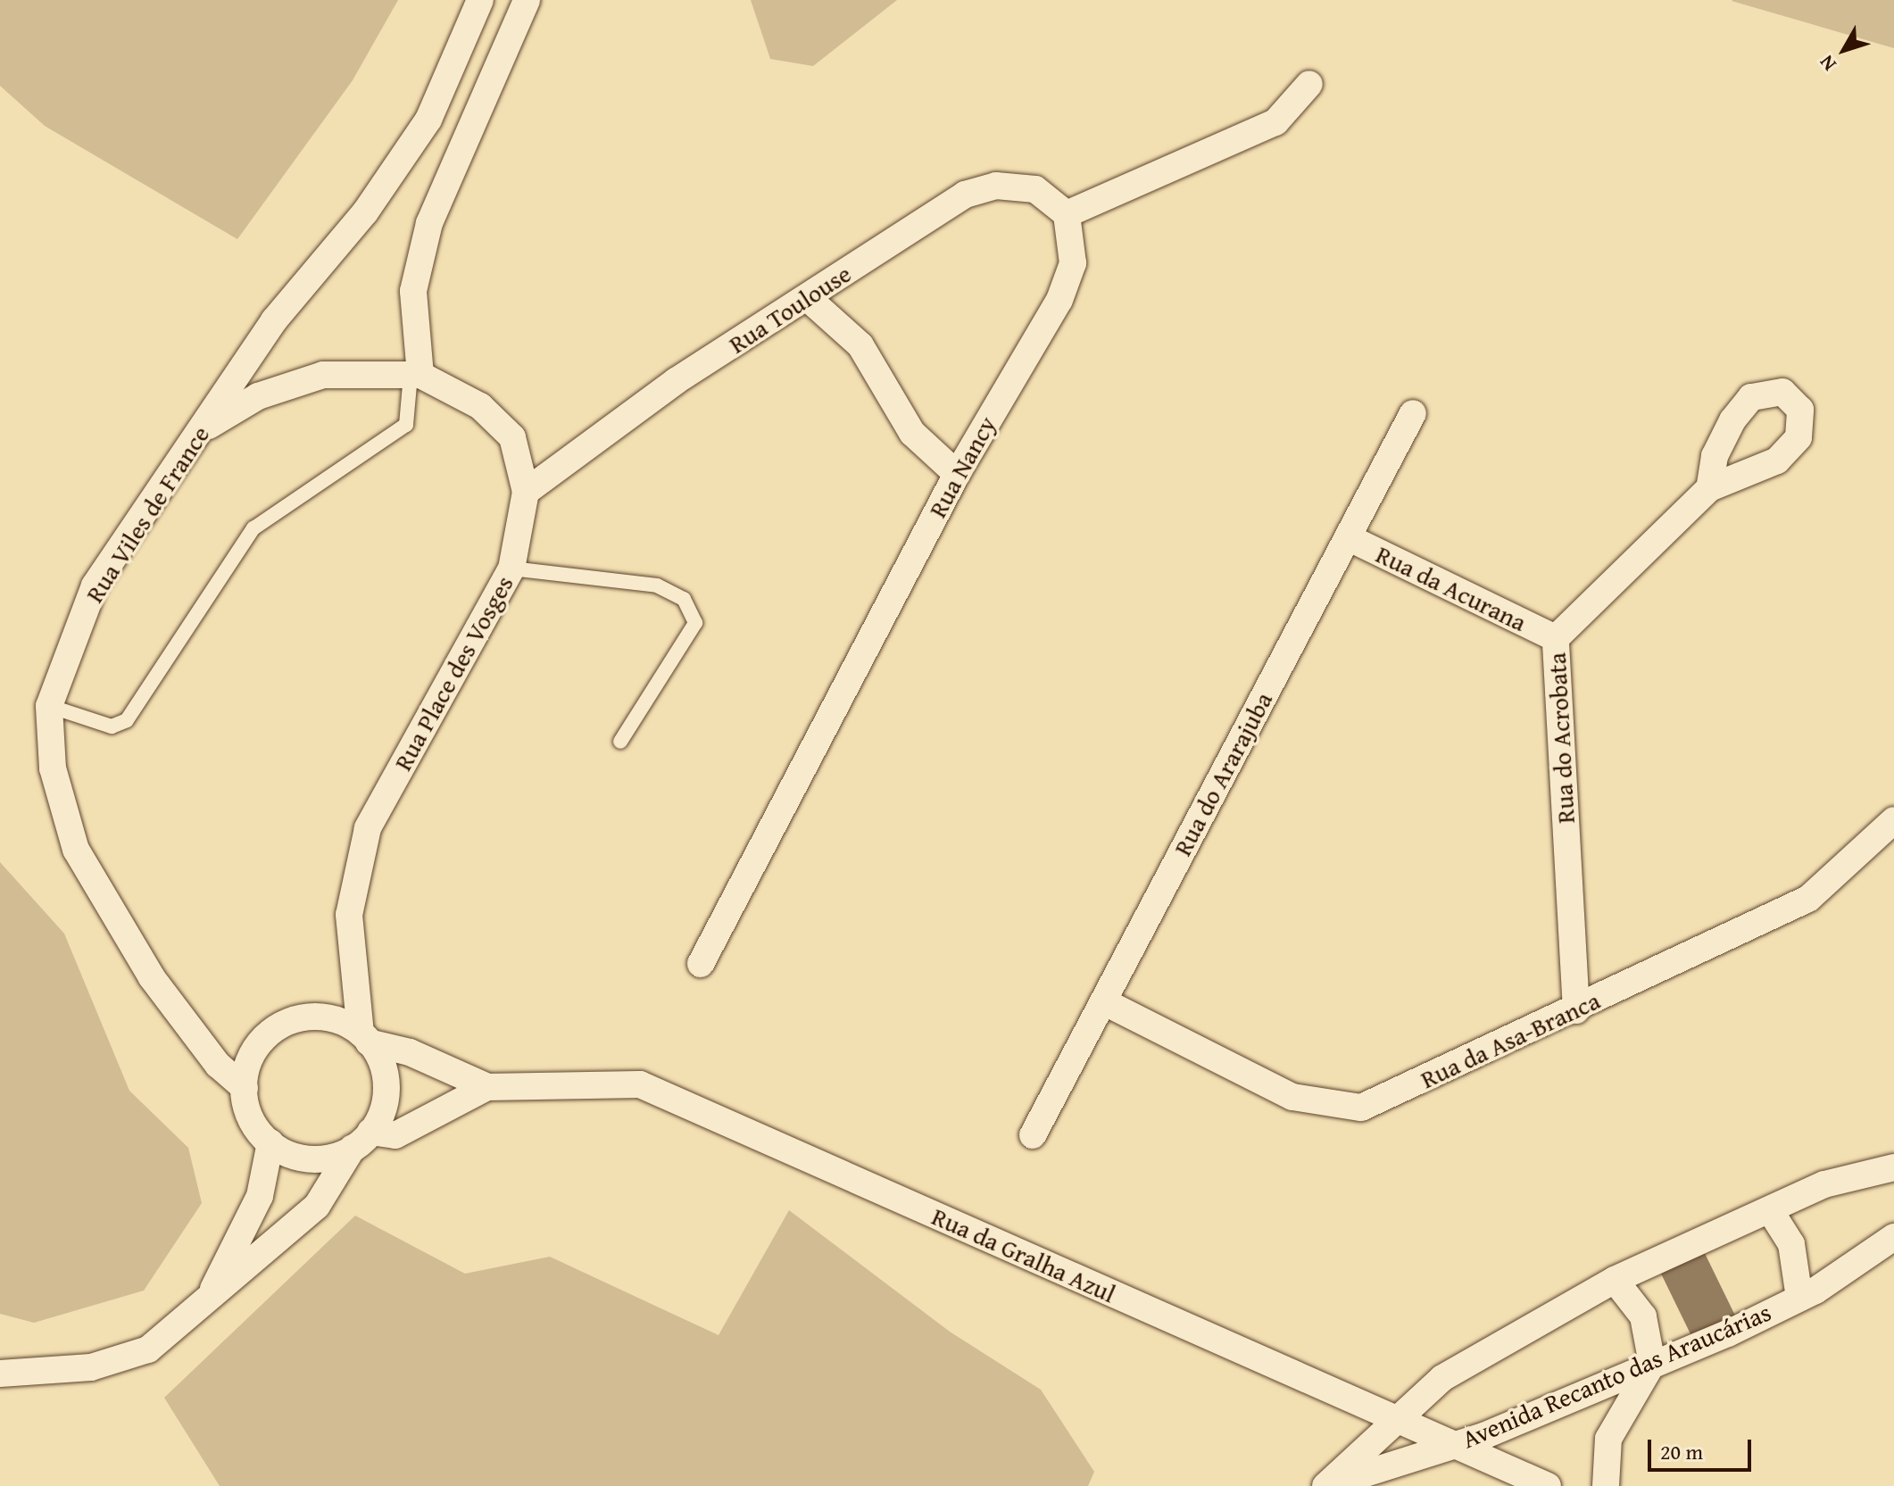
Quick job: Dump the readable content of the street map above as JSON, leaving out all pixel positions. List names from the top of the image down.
{
  "streets": {
    "street": [
      "Rua Toulouse",
      "Rua Nancy",
      "Rua Viles de France",
      "Rua da Acurana",
      "Rua Place des Vosges",
      "Rua do Acrobata",
      "Rua do Ararajuba",
      "Rua da Asa-Branca",
      "Rua da Gralha Azul",
      "Avenida Recanto das Araucárias"
    ]
  },
  "crossings": [
    ["Rua Toulouse", "Rua Nancy"],
    ["Rua Toulouse", "Rua Place des Vosges"],
    ["Rua Viles de France", "Rua Place des Vosges"],
    ["Rua Viles de France", "Rua da Gralha Azul"],
    ["Rua da Acurana", "Rua do Acrobata"],
    ["Rua da Acurana", "Rua do Ararajuba"],
    ["Rua Place des Vosges", "Rua da Gralha Azul"],
    ["Rua do Acrobata", "Rua da Asa-Branca"],
    ["Rua do Ararajuba", "Rua da Asa-Branca"],
    ["Rua da Gralha Azul", "Avenida Recanto das Araucárias"]
  ],
  "scale_bar": "20 m",
  "north": "bottom left"
}
